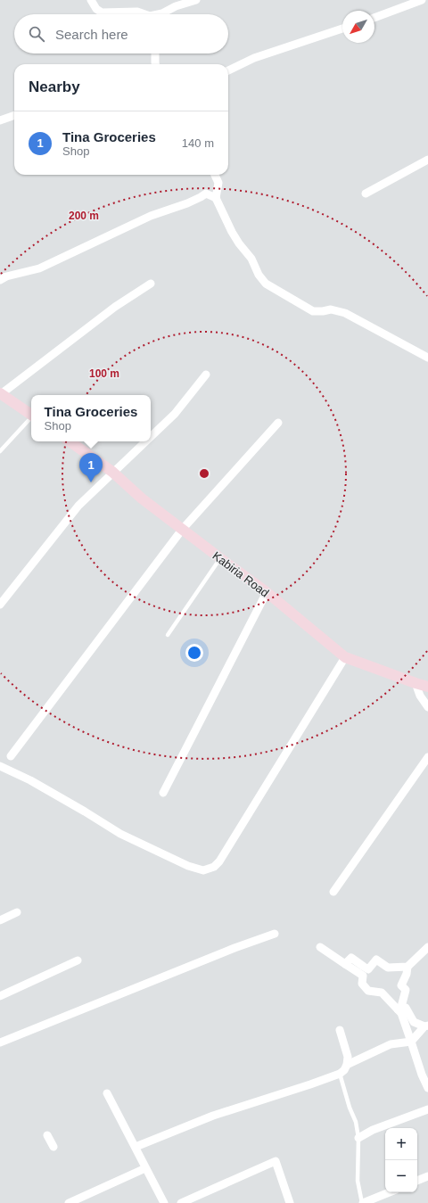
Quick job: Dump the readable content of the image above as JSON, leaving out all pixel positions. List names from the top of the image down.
{
  "streets": {
    "main road": ["Kabiria Road"]
  },
  "north": "bottom left",
  "page": {
    "search": "Search here",
    "heading": "Nearby",
    "list": [
      {
        "mark": "1",
        "name": "Tina Groceries",
        "note": "Shop",
        "value": "140 m"
      }
    ],
    "popup": ["Tina Groceries", "Shop"],
    "pins": "1",
    "map_buttons": ["+", "−"]
  },
  "rings": ["200 m", "100 m"]
}
